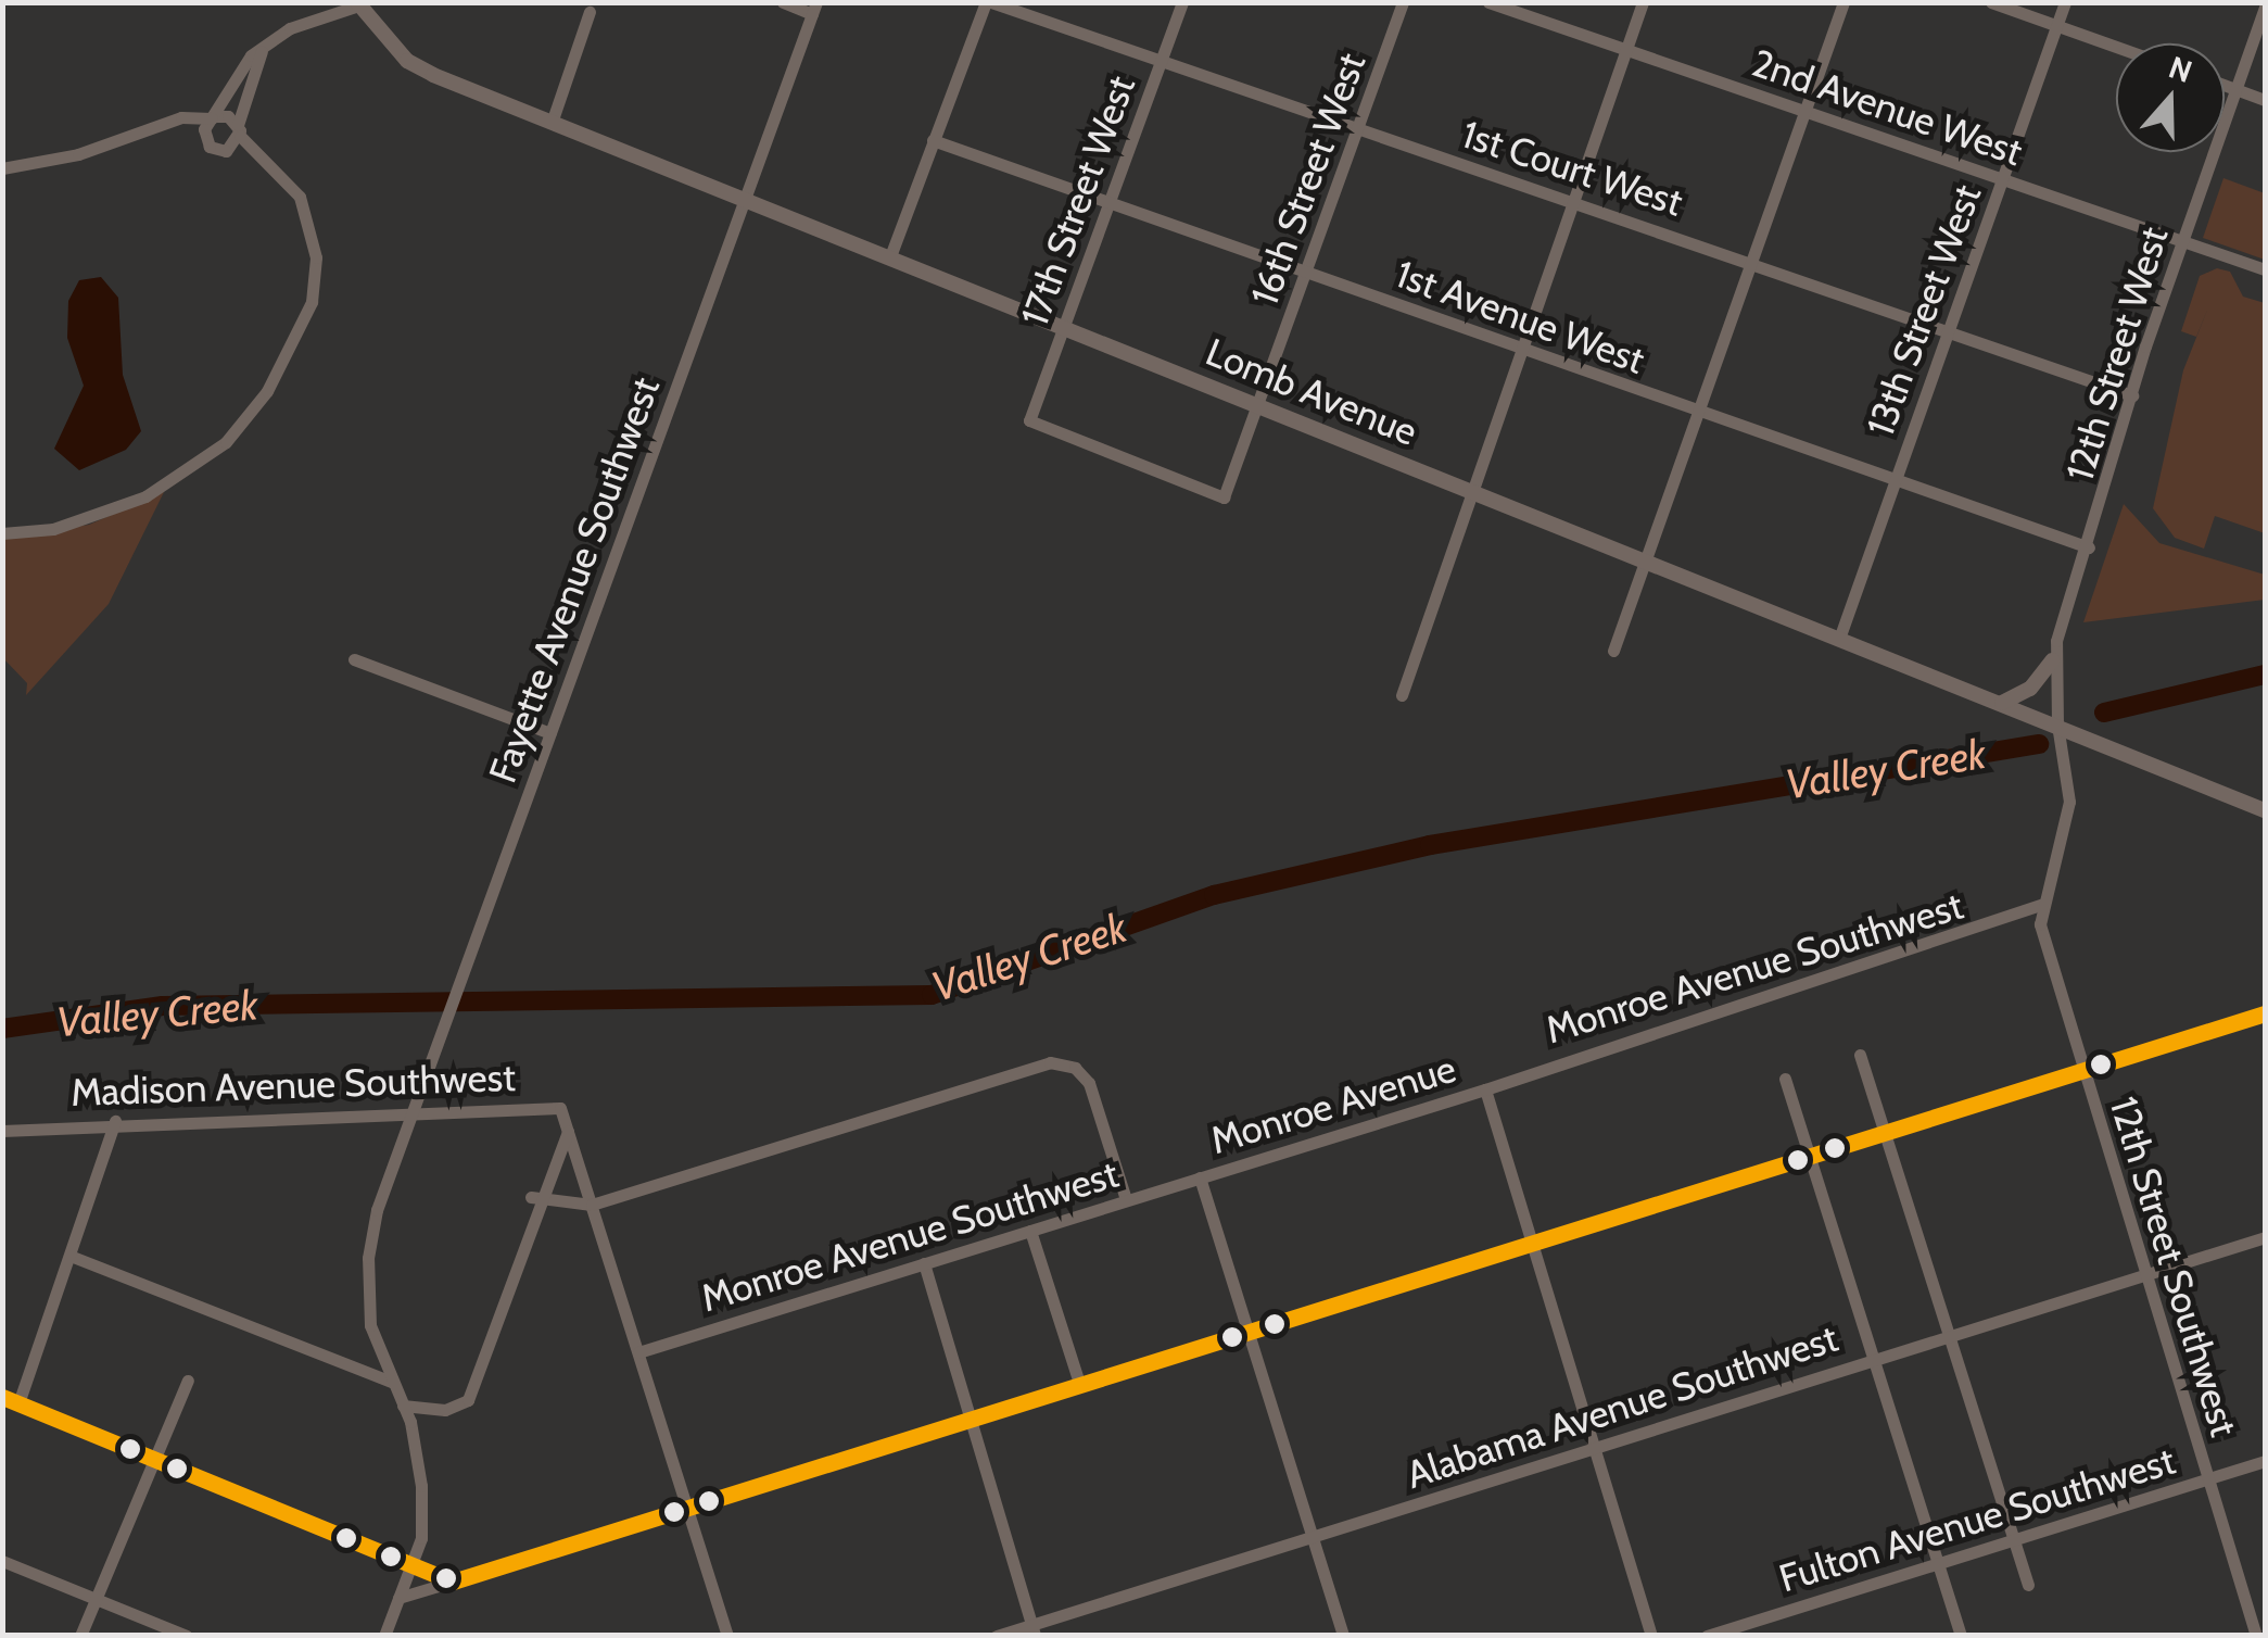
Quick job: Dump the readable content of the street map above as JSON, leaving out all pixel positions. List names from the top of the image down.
{
  "streets": {
    "main road": ["Lomb Avenue"],
    "street": [
      "2nd Avenue West",
      "1st Court West",
      "16th Street West",
      "17th Street West",
      "13th Street West",
      "1st Avenue West",
      "12th Street West",
      "Fayette Avenue Southwest",
      "Monroe Avenue Southwest",
      "Madison Avenue Southwest",
      "Monroe Avenue",
      "12th Street Southwest",
      "Alabama Avenue Southwest",
      "Fulton Avenue Southwest"
    ]
  },
  "crossings": [
    ["2nd Avenue West", "13th Street West"],
    ["2nd Avenue West", "12th Street West"],
    ["1st Court West", "16th Street West"],
    ["1st Court West", "17th Street West"],
    ["1st Court West", "13th Street West"],
    ["1st Court West", "12th Street West"],
    ["16th Street West", "17th Street West"],
    ["16th Street West", "1st Avenue West"],
    ["16th Street West", "Lomb Avenue"],
    ["17th Street West", "1st Avenue West"],
    ["17th Street West", "Lomb Avenue"],
    ["13th Street West", "1st Avenue West"],
    ["13th Street West", "Lomb Avenue"],
    ["1st Avenue West", "12th Street West"],
    ["12th Street West", "Lomb Avenue"],
    ["12th Street West", "12th Street Southwest"],
    ["Lomb Avenue", "Fayette Avenue Southwest"],
    ["Lomb Avenue", "12th Street Southwest"],
    ["Fayette Avenue Southwest", "Madison Avenue Southwest"],
    ["Monroe Avenue Southwest", "Monroe Avenue"],
    ["Monroe Avenue Southwest", "12th Street Southwest"],
    ["12th Street Southwest", "Alabama Avenue Southwest"],
    ["12th Street Southwest", "Fulton Avenue Southwest"]
  ],
  "water": ["Valley Creek"],
  "north": "top"
}
